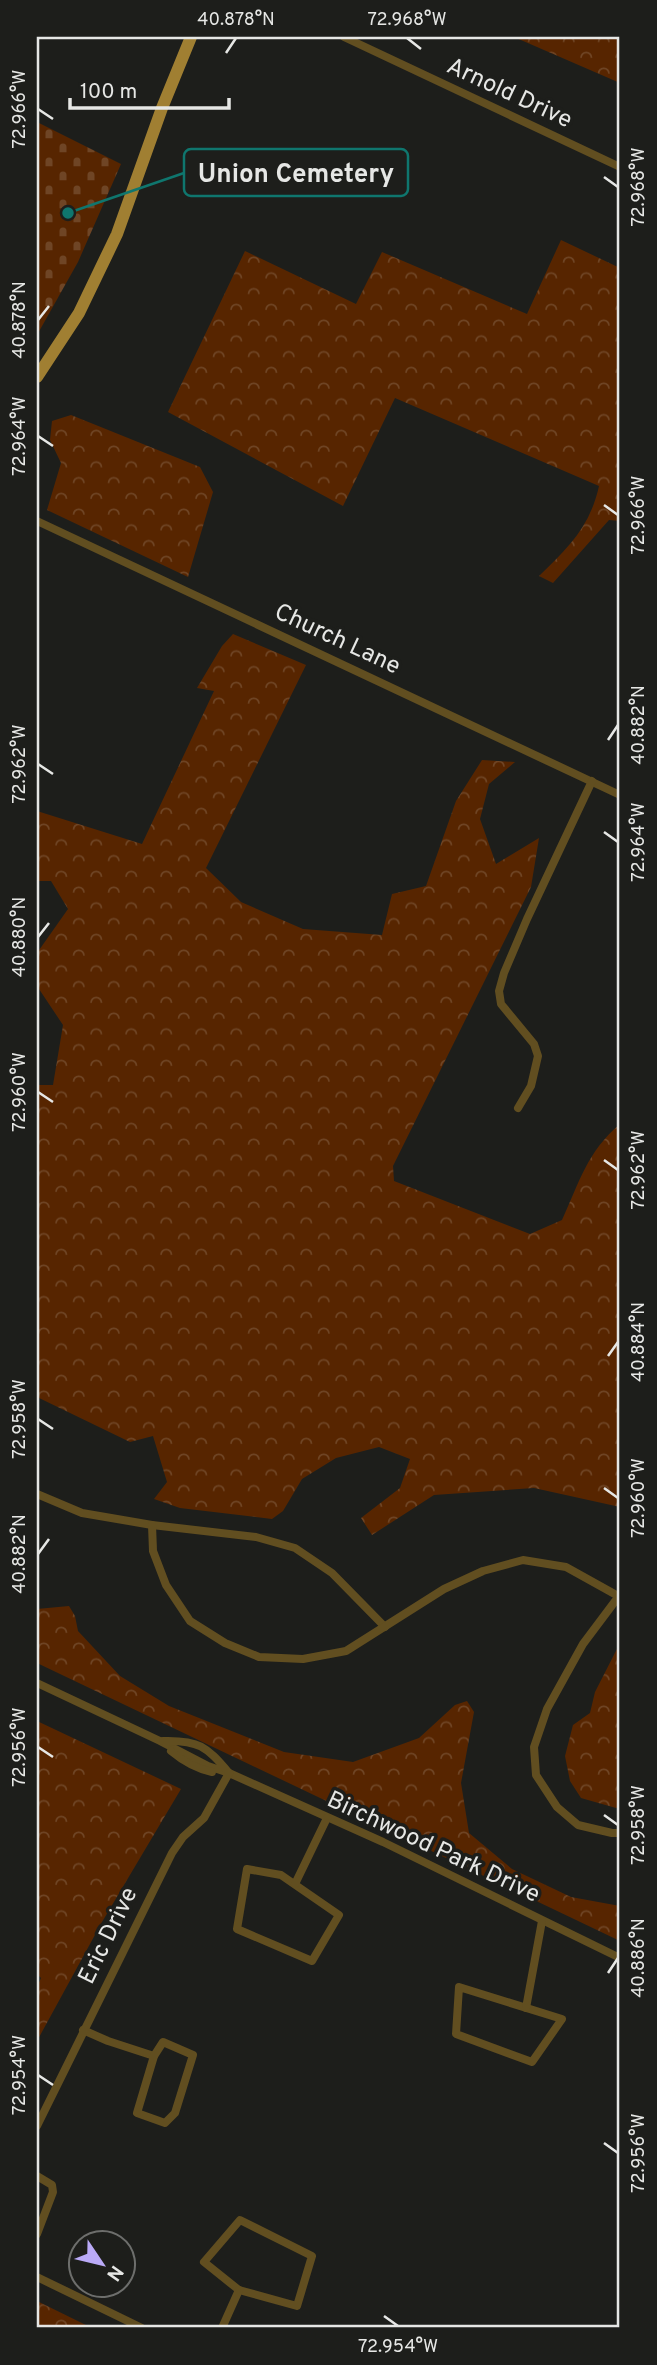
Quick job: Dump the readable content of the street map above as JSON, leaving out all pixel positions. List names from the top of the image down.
{
  "streets": {
    "street": [
      "Arnold Drive",
      "Church Lane",
      "Birchwood Park Drive",
      "Eric Drive"
    ]
  },
  "crossings": [
    ["Birchwood Park Drive", "Eric Drive"]
  ],
  "places": ["Union Cemetery"],
  "scale_bar": "100 m",
  "north": "bottom right",
  "coordinates": [
    "40.878°N",
    "72.968°W",
    "72.966°W",
    "72.964°W",
    "40.882°N",
    "72.962°W",
    "40.880°N",
    "72.960°W",
    "40.884°N",
    "72.958°W",
    "72.956°W",
    "40.886°N",
    "72.954°W"
  ]
}
